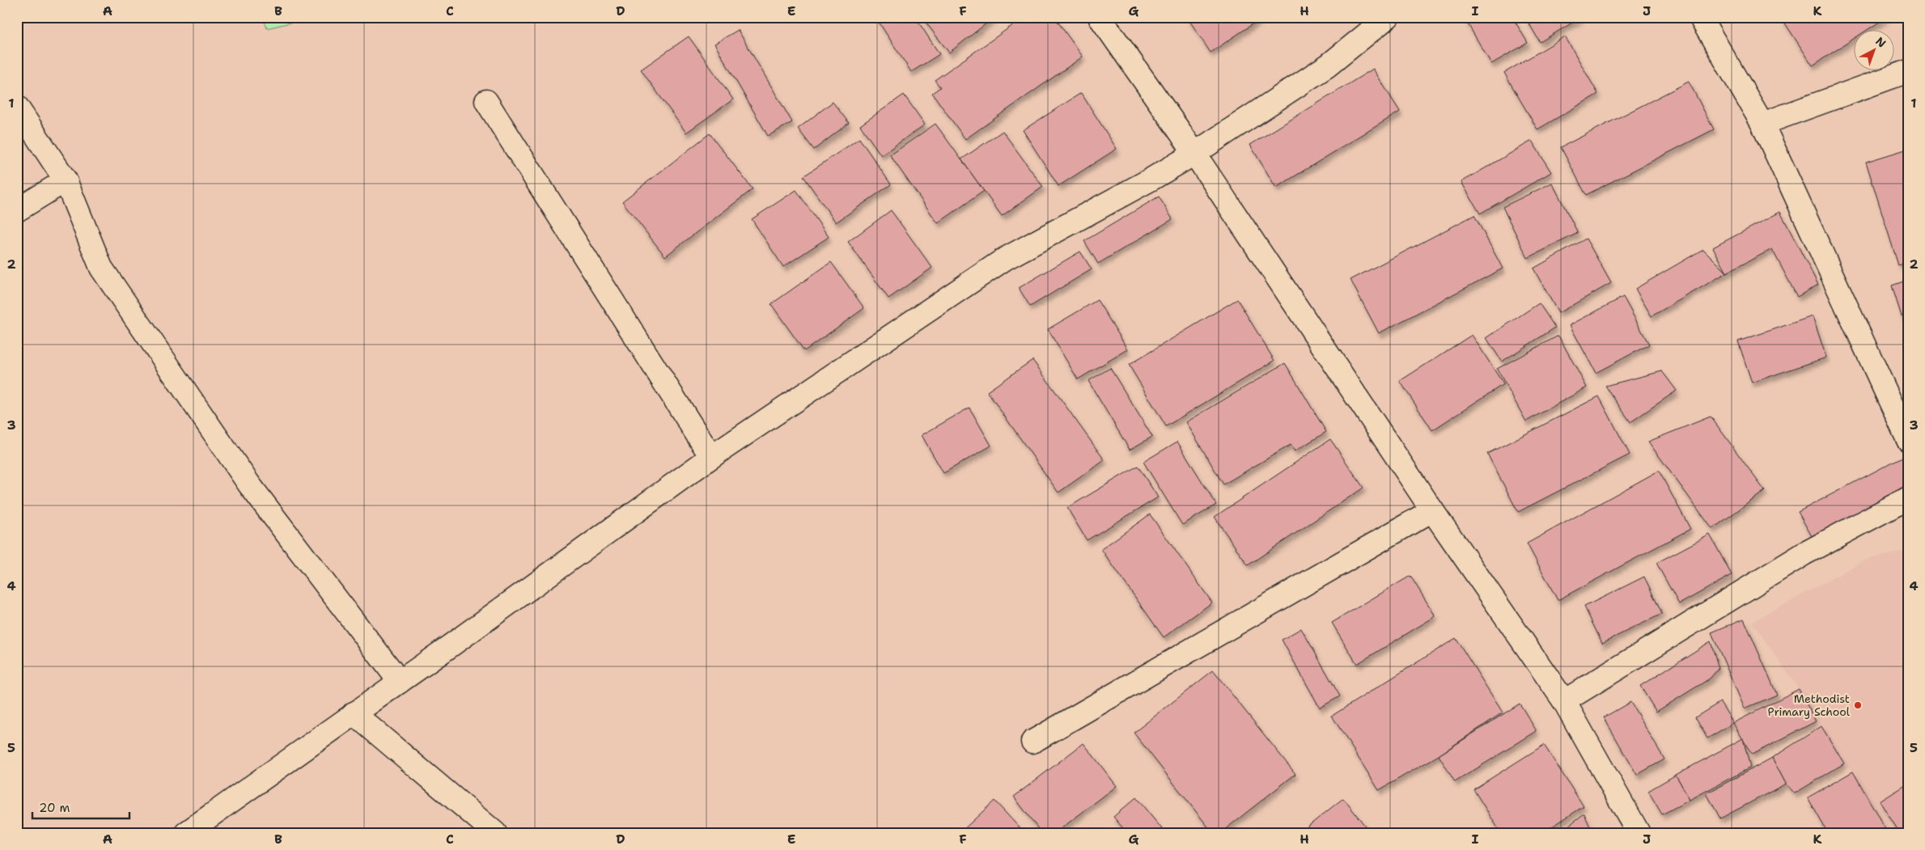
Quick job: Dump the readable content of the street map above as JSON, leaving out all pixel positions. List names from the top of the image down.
{
  "places": ["Methodist Primary School"],
  "scale_bar": "20 m",
  "north": "top right",
  "grid": {
    "columns": [
      "A",
      "B",
      "C",
      "D",
      "E",
      "F",
      "G",
      "H",
      "I",
      "J",
      "K"
    ],
    "rows": [
      "1",
      "2",
      "3",
      "4",
      "5"
    ]
  }
}
